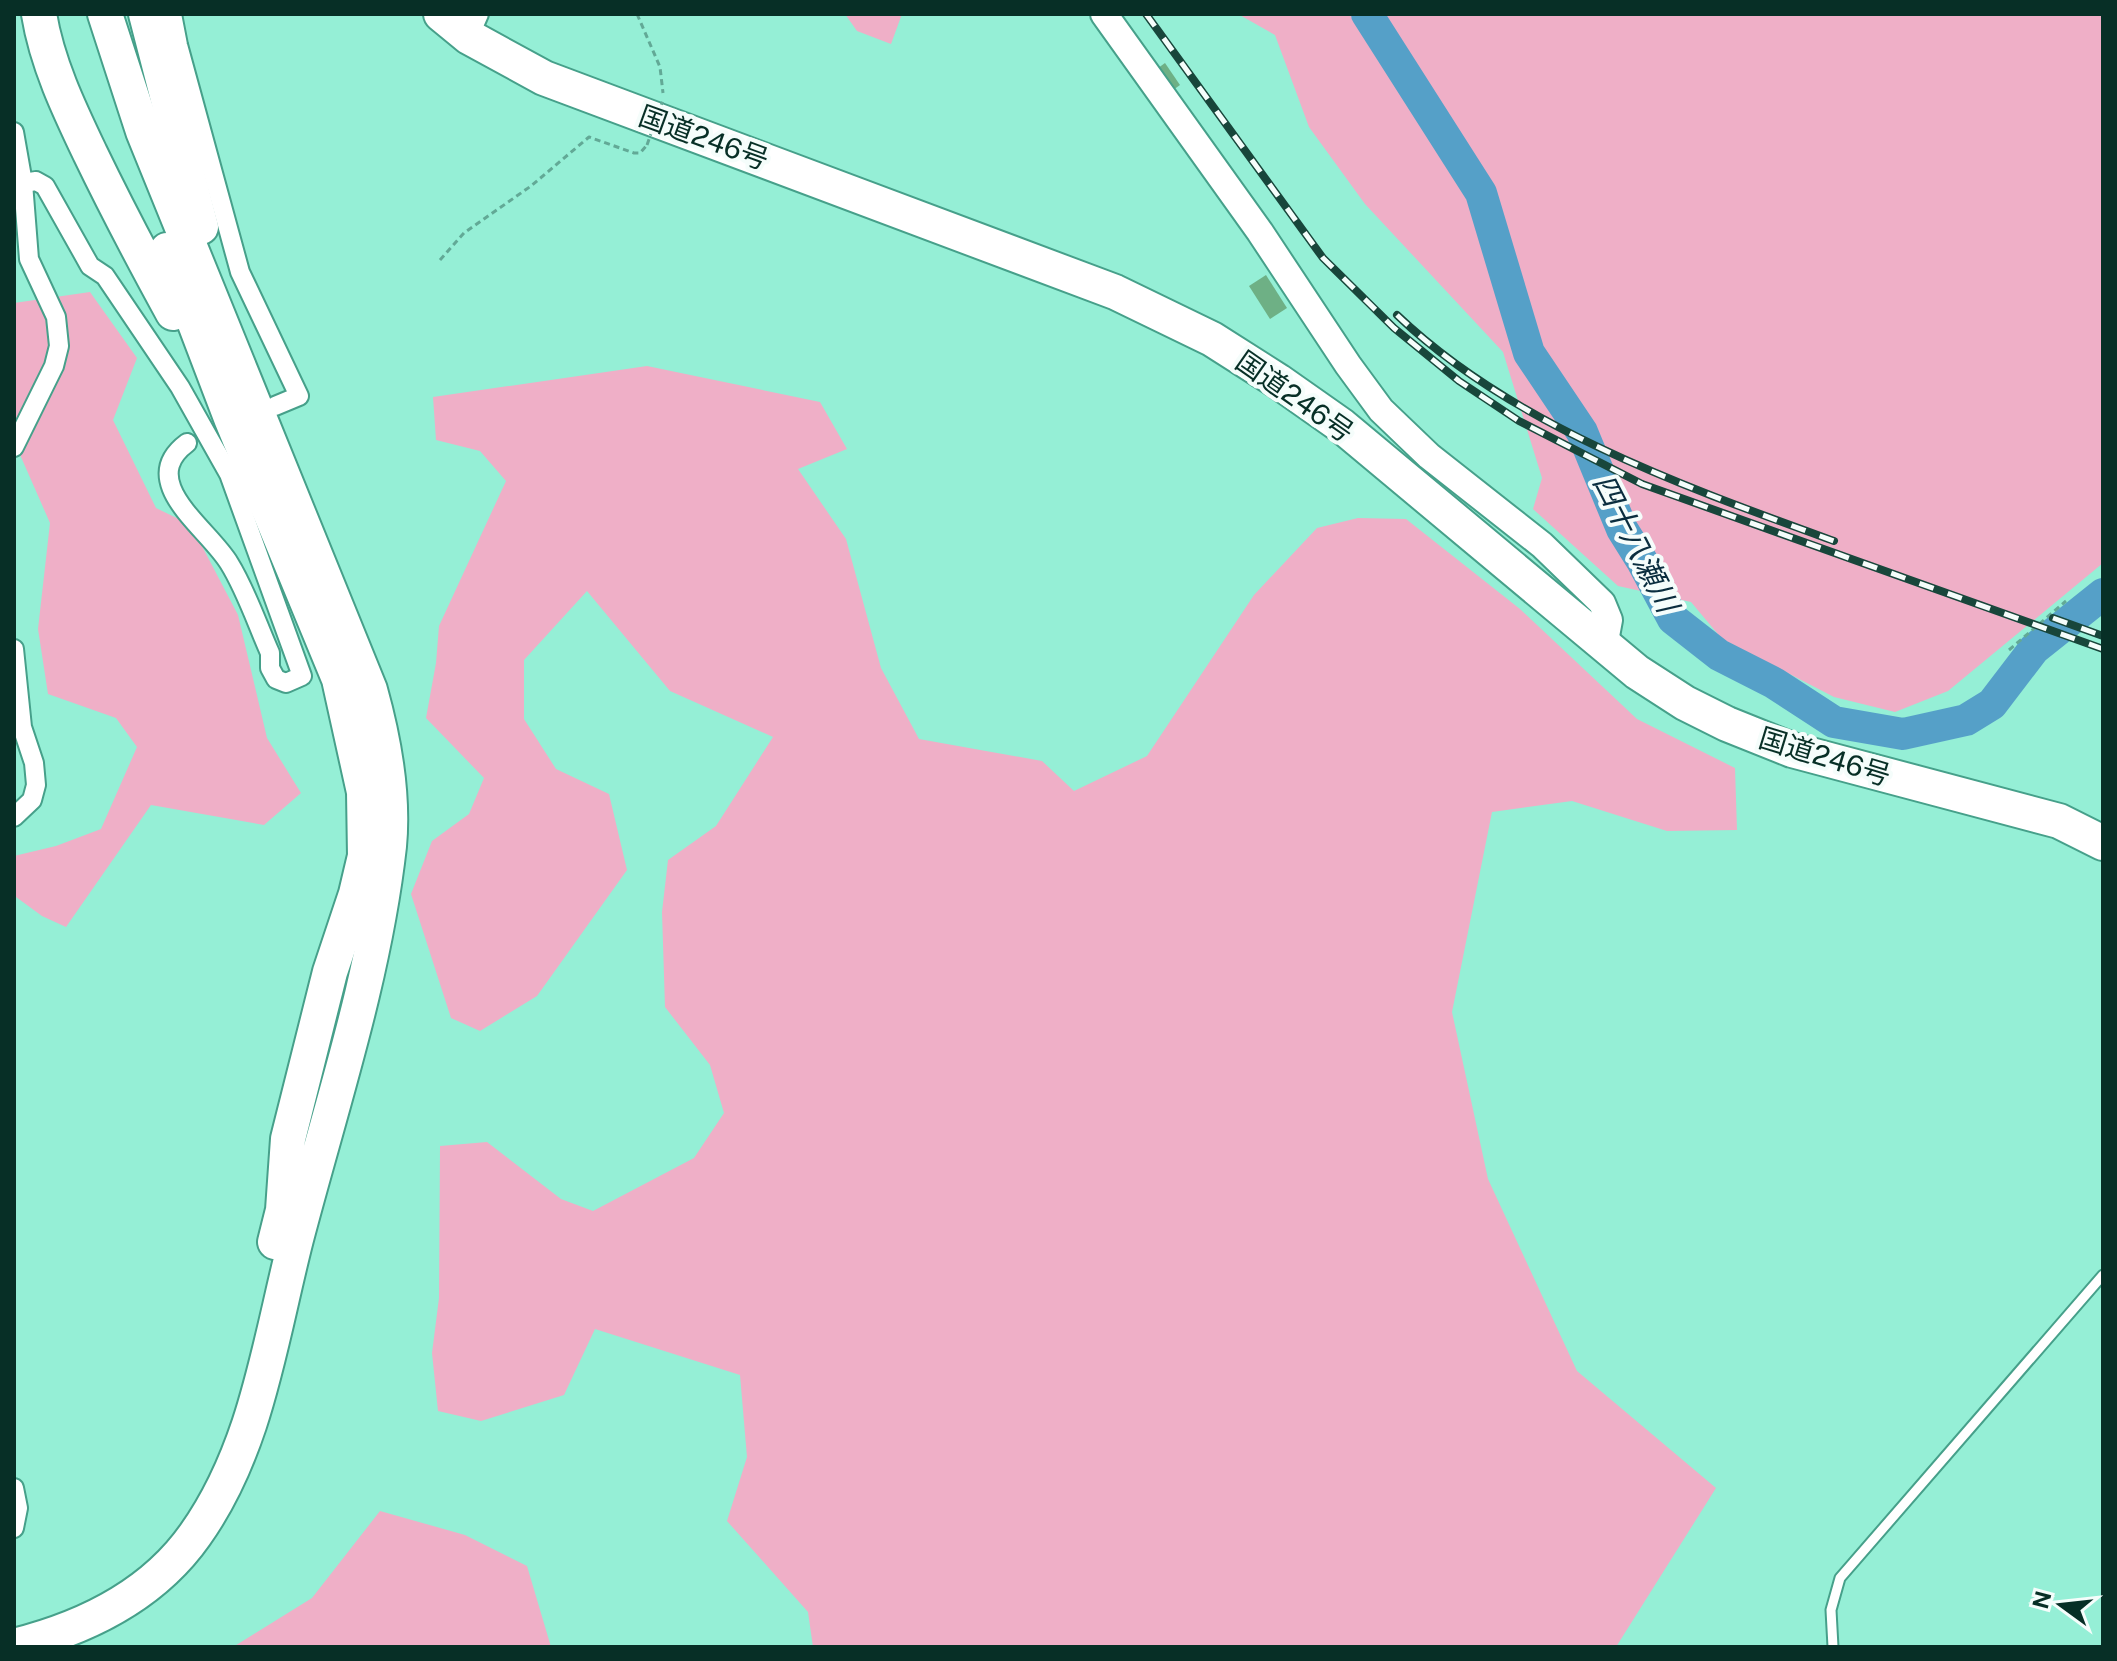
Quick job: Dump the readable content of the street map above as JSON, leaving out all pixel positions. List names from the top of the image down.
{
  "streets": {
    "highway": ["国道246号"]
  },
  "water": ["四十八瀬川"],
  "north": "left"
}
